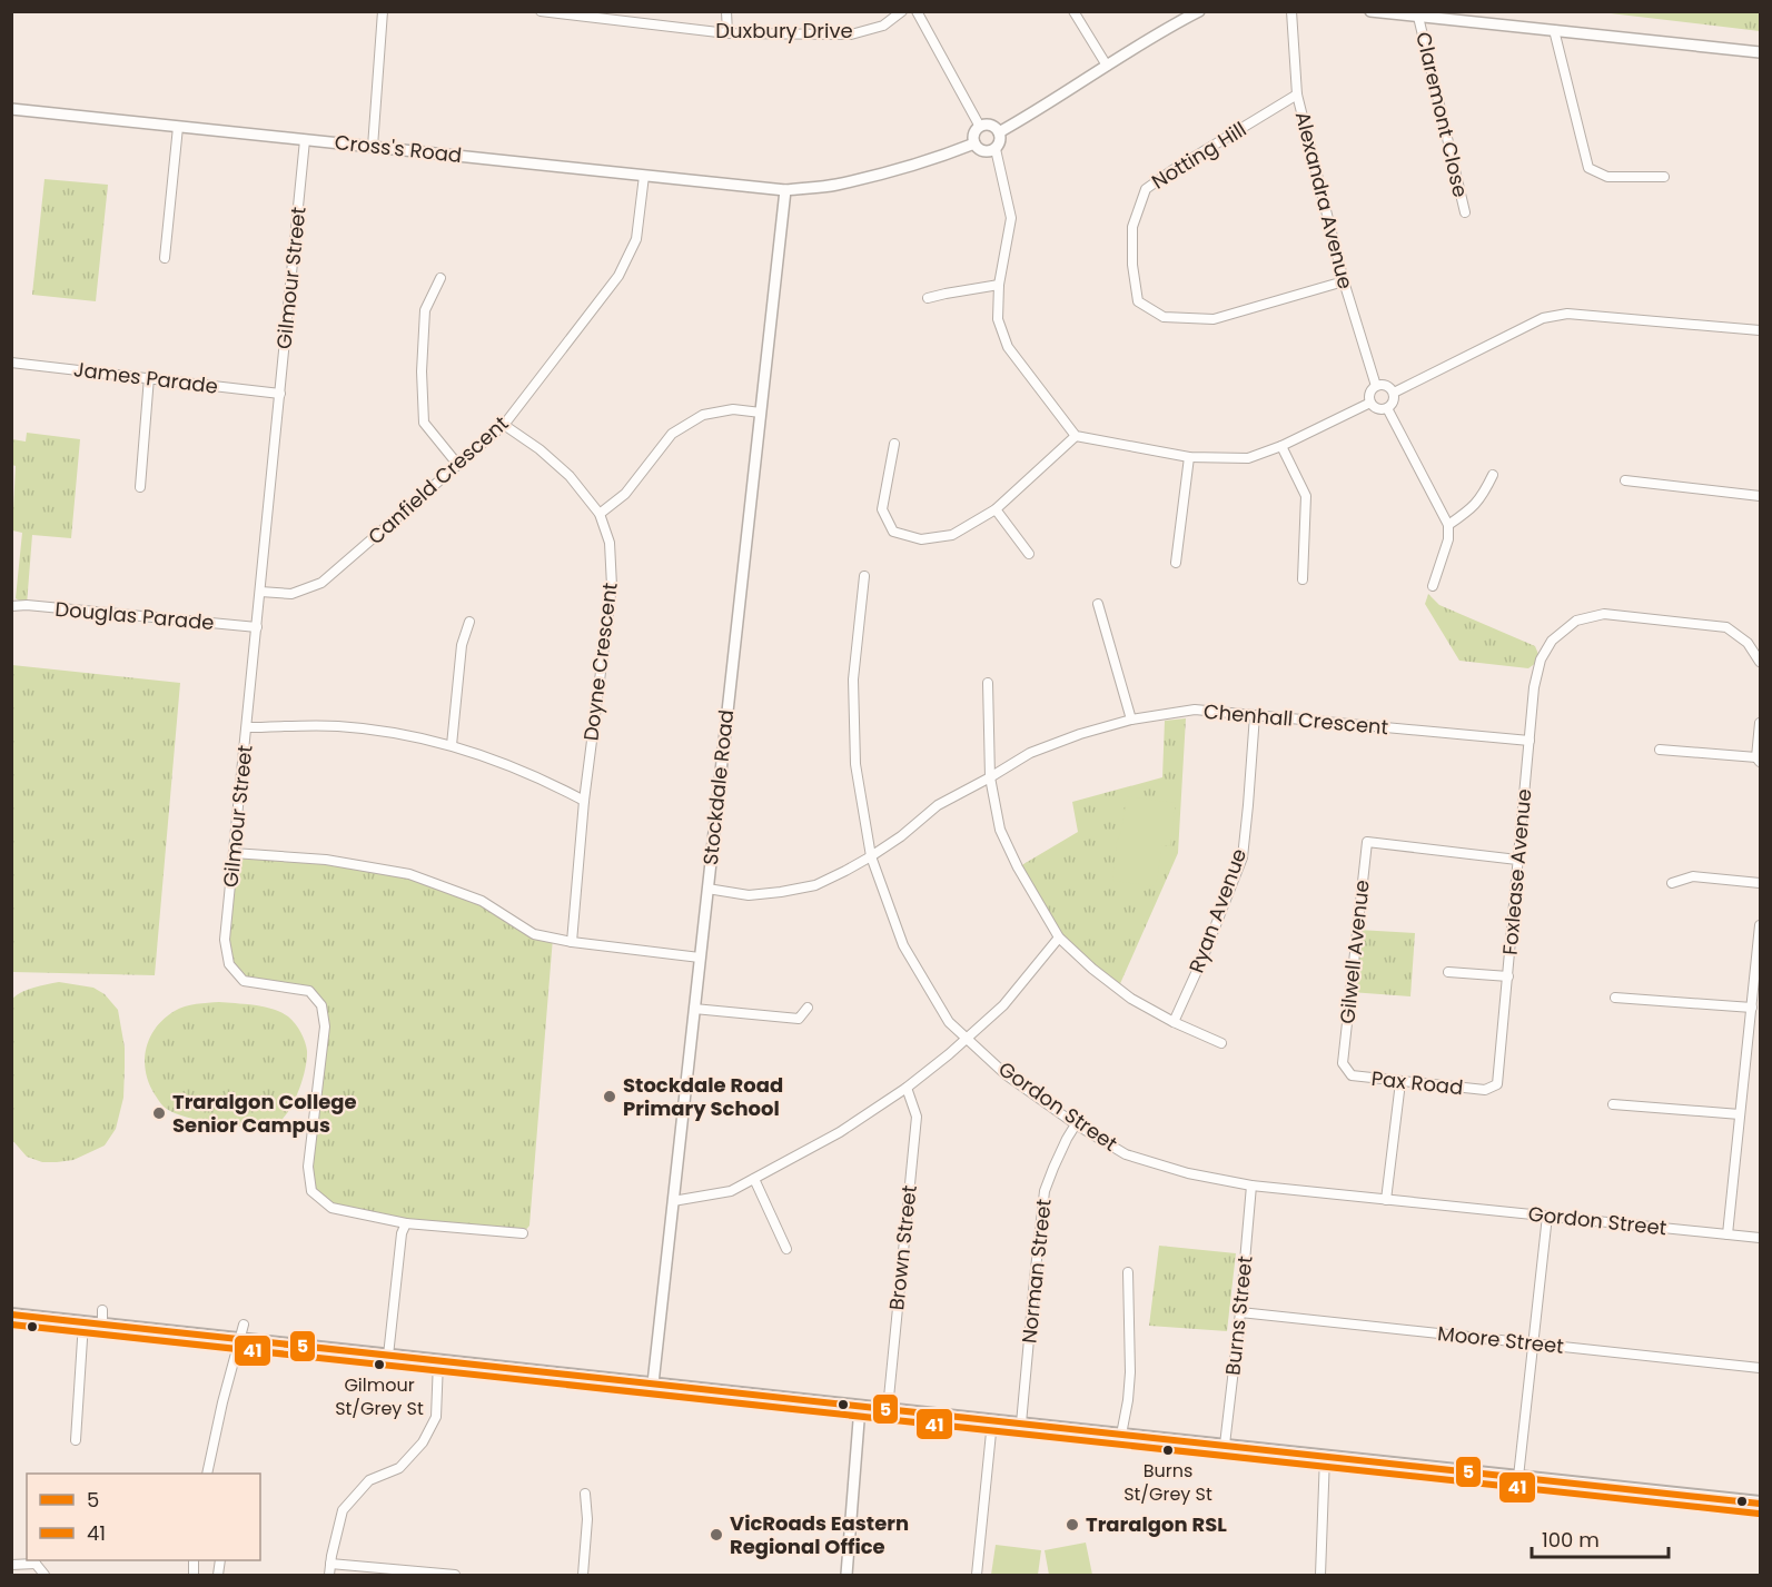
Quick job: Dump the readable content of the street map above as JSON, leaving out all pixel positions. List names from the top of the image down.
{
  "streets": {
    "street": [
      "Duxbury Drive",
      "Claremont Close",
      "Cross's Road",
      "Notting Hill",
      "Alexandra Avenue",
      "Gilmour Street",
      "James Parade",
      "Canfield Crescent",
      "Douglas Parade",
      "Doyne Crescent",
      "Chenhall Crescent",
      "Stockdale Road",
      "Foxlease Avenue",
      "Ryan Avenue",
      "Gilwell Avenue",
      "Pax Road",
      "Gordon Street",
      "Brown Street",
      "Norman Street",
      "Burns Street",
      "Moore Street"
    ]
  },
  "crossings": [
    ["Cross's Road", "Gilmour Street"],
    ["Cross's Road", "Canfield Crescent"],
    ["Cross's Road", "Stockdale Road"],
    ["Notting Hill", "Alexandra Avenue"],
    ["Gilmour Street", "James Parade"],
    ["Gilmour Street", "Canfield Crescent"],
    ["Gilmour Street", "Douglas Parade"],
    ["Canfield Crescent", "Doyne Crescent"],
    ["Chenhall Crescent", "Stockdale Road"],
    ["Chenhall Crescent", "Foxlease Avenue"],
    ["Chenhall Crescent", "Ryan Avenue"],
    ["Chenhall Crescent", "Gordon Street"],
    ["Foxlease Avenue", "Gilwell Avenue"],
    ["Foxlease Avenue", "Pax Road"],
    ["Gilwell Avenue", "Pax Road"],
    ["Gordon Street", "Norman Street"],
    ["Gordon Street", "Burns Street"],
    ["Burns Street", "Moore Street"]
  ],
  "places": [
    "Stockdale Road Primary School",
    "Traralgon College Senior Campus",
    "Gilmour St/Grey St",
    "Burns St/Grey St",
    "Traralgon RSL",
    "VicRoads Eastern Regional Office"
  ],
  "lines": ["transit line 5", "transit line 41"],
  "legend": ["5", "41"],
  "scale_bar": "100 m"
}
